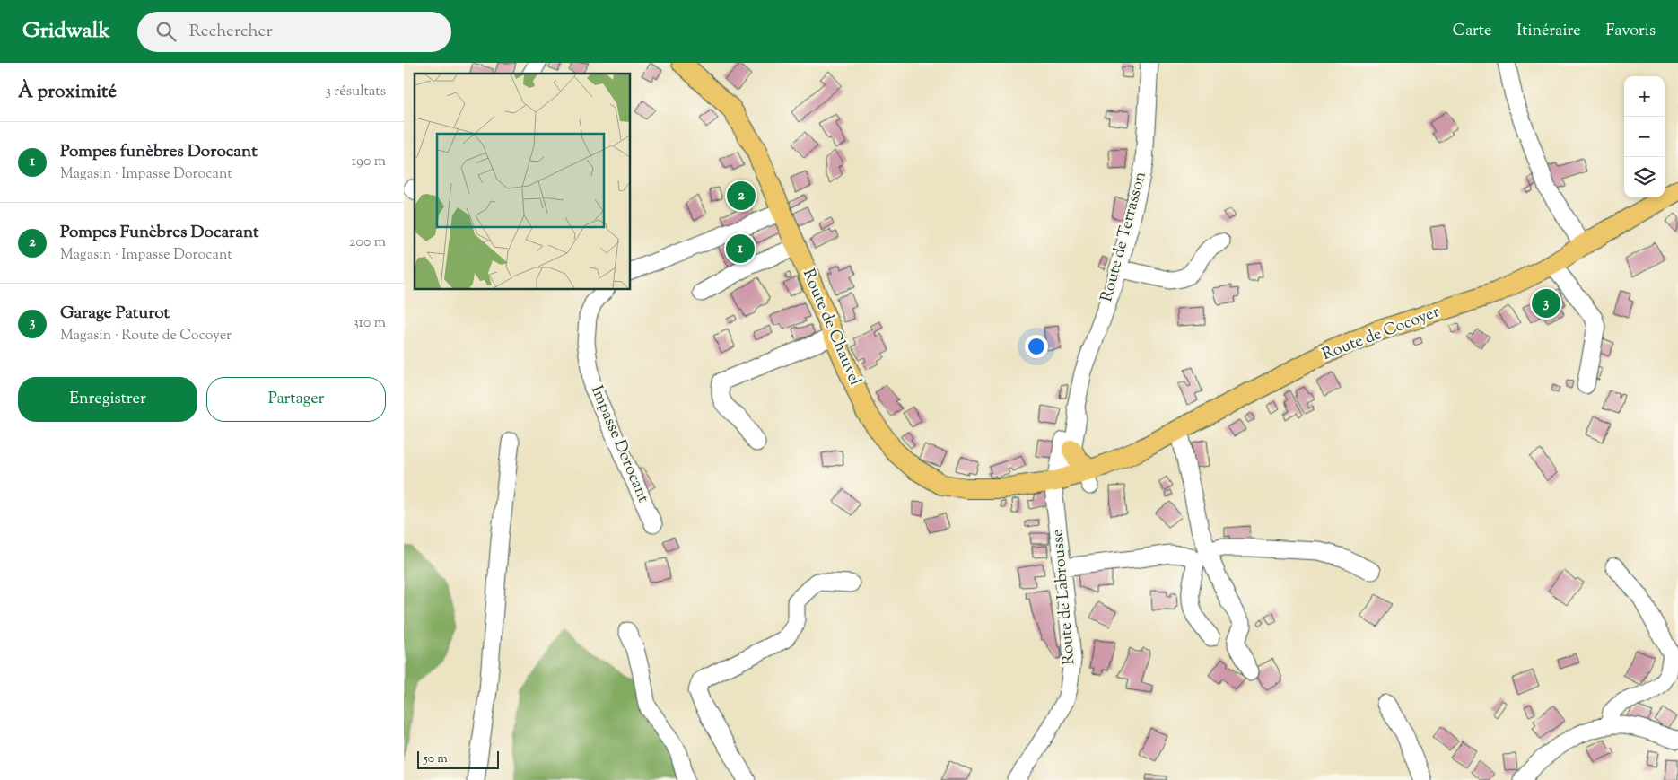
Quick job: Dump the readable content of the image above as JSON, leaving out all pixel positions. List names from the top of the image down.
{
  "streets": {
    "main road": ["Route de Chauvel", "Route de Cocoyer"],
    "street": ["Route de Terrasson", "Impasse Dorocant", "Route de Labrousse"]
  },
  "crossings": [
    ["Route de Terrasson", "Route de Chauvel"],
    ["Route de Terrasson", "Route de Cocoyer"],
    ["Route de Terrasson", "Route de Labrousse"],
    ["Route de Chauvel", "Route de Cocoyer"],
    ["Route de Chauvel", "Route de Labrousse"],
    ["Route de Cocoyer", "Route de Labrousse"]
  ],
  "scale_bar": "50 m",
  "page": {
    "header": "Gridwalk",
    "search": "Rechercher",
    "nav": ["Carte", "Itinéraire", "Favoris"],
    "heading": ["À proximité", "3 résultats"],
    "map_buttons": ["+", "−"],
    "list": [
      {
        "mark": "1",
        "name": "Pompes funèbres Dorocant",
        "note": "Magasin · Impasse Dorocant",
        "value": "190 m"
      },
      {
        "mark": "2",
        "name": "Pompes Funèbres Docarant",
        "note": "Magasin · Impasse Dorocant",
        "value": "200 m"
      },
      {
        "mark": "3",
        "name": "Garage Paturot",
        "note": "Magasin · Route de Cocoyer",
        "value": "310 m"
      }
    ],
    "pins": ["2", "1", "3"],
    "buttons": ["Enregistrer", "Partager"],
    "scale": "50 m"
  }
}
